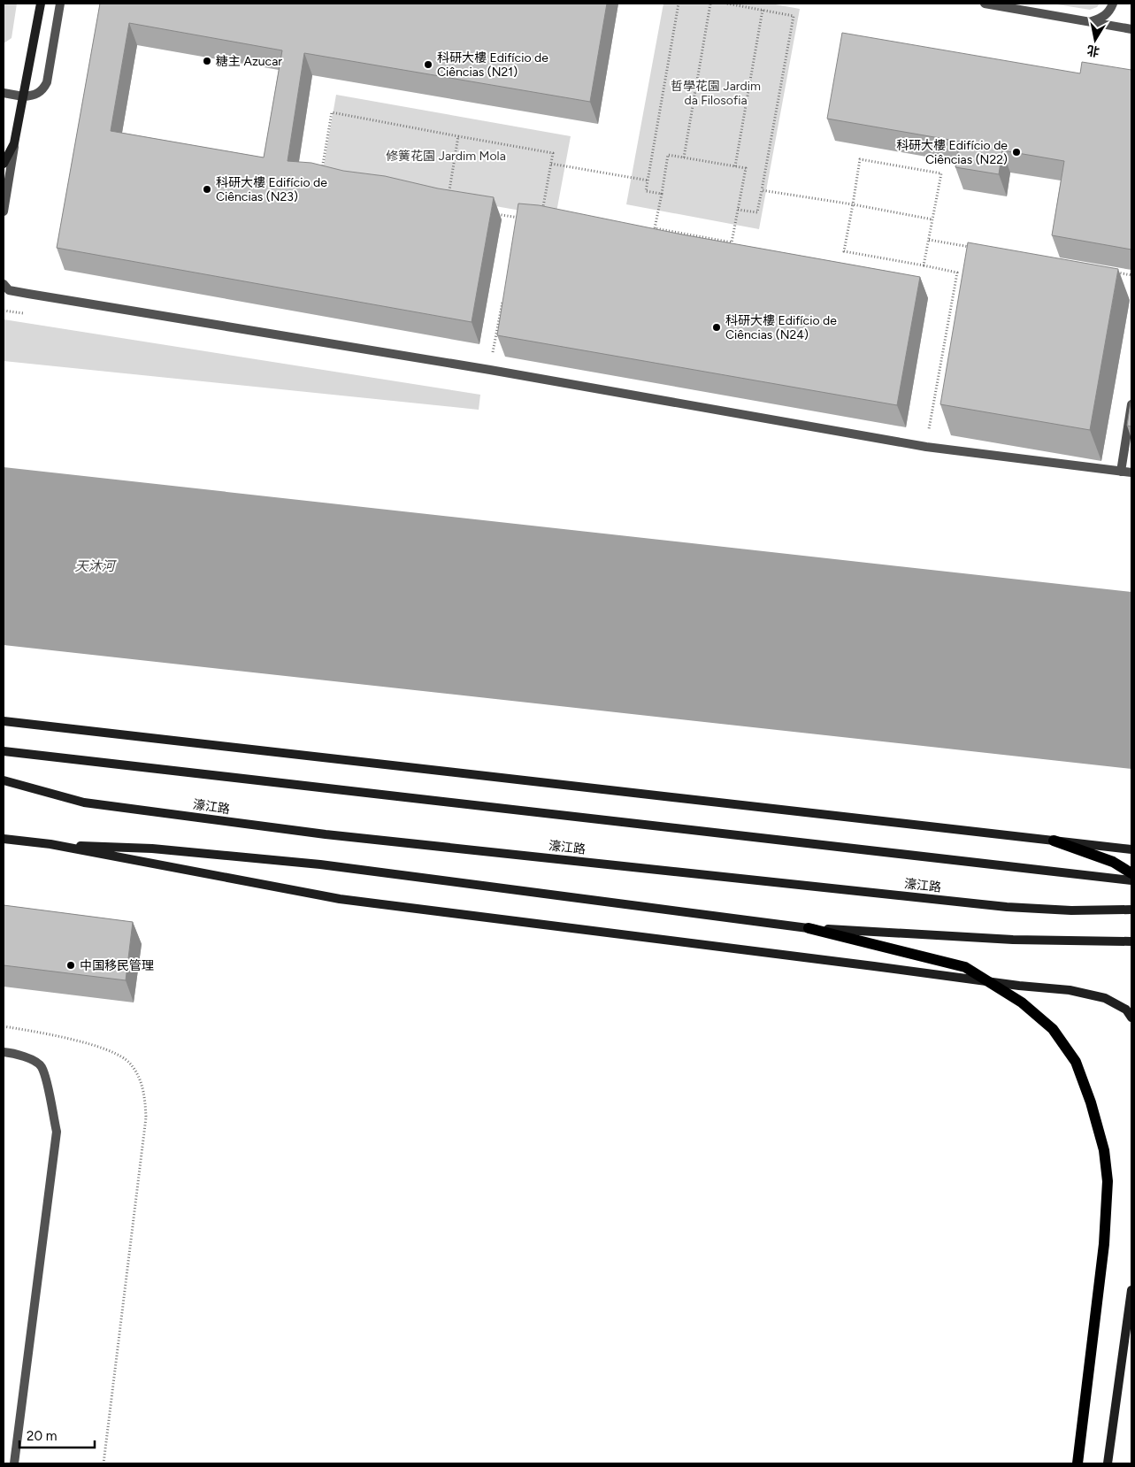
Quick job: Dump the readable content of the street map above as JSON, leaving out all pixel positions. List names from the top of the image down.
{
  "streets": {
    "main road": ["濠江路"]
  },
  "water": ["天沐河"],
  "parks": ["哲學花園 Jardim da Filosofia", "修簧花園 Jardim Mola"],
  "places": [
    "糖主 Azucar",
    "科研大樓 Edifício de Ciências (N21)",
    "科研大樓 Edifício de Ciências (N22)",
    "科研大樓 Edifício de Ciências (N23)",
    "科研大樓 Edifício de Ciências (N24)",
    "中国移民管理"
  ],
  "scale_bar": "20 m",
  "north": "bottom"
}
